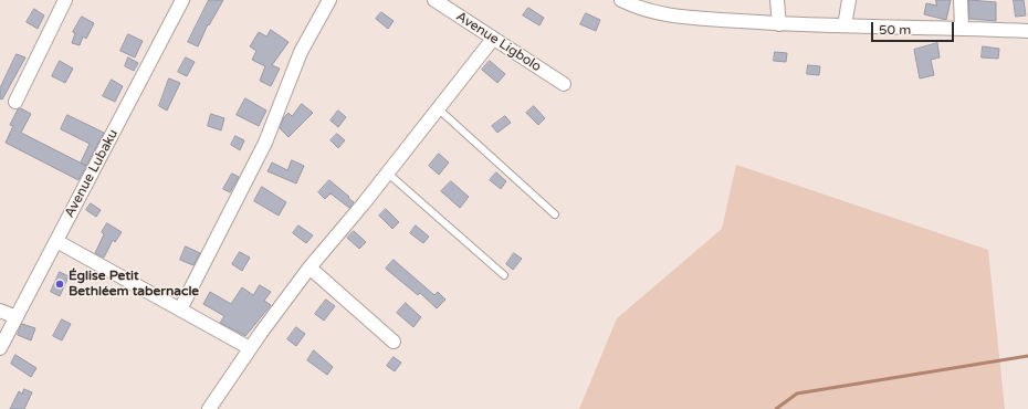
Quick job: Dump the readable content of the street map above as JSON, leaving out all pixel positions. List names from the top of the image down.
{
  "streets": {
    "street": ["Avenue Ligbolo", "Avenue Lubaku"]
  },
  "places": ["Église Petit Bethléem tabernacle"],
  "scale_bar": "50 m"
}
